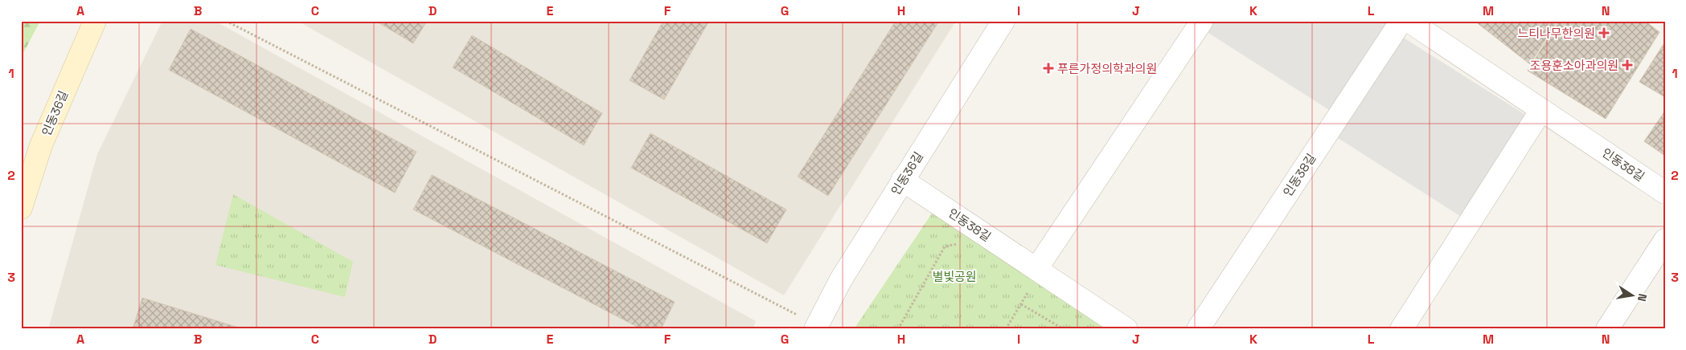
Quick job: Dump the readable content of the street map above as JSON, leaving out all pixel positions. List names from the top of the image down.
{
  "streets": {
    "street": ["인동36길", "인동38길"]
  },
  "crossings": [
    ["인동36길", "인동38길"]
  ],
  "parks": ["별빛공원"],
  "places": {
    "health": ["느티나무한의원", "조용훈소아과의원", "푸른가정의학과의원"]
  },
  "north": "right",
  "grid": {
    "columns": [
      "A",
      "B",
      "C",
      "D",
      "E",
      "F",
      "G",
      "H",
      "I",
      "J",
      "K",
      "L",
      "M",
      "N"
    ],
    "rows": ["1", "2", "3"]
  }
}
